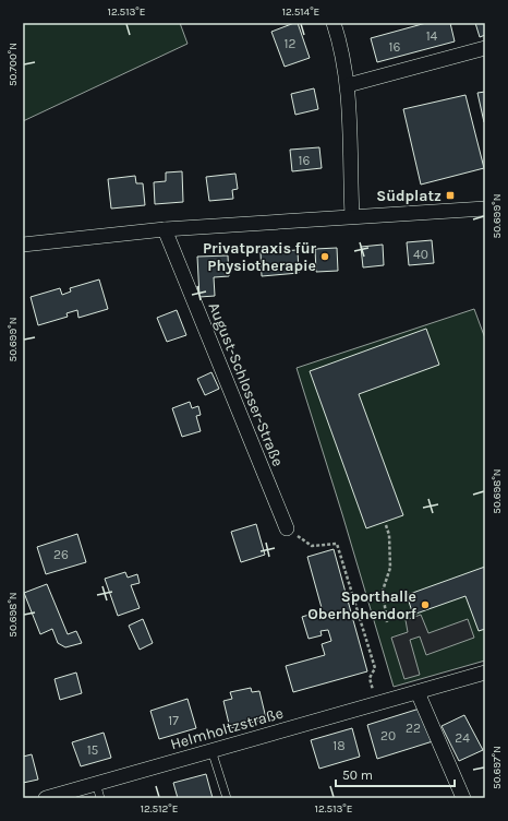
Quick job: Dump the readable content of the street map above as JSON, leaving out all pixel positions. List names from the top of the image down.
{
  "streets": {
    "street": ["August-Schlosser-Straße", "Helmholtzstraße"]
  },
  "places": {
    "transit": ["Südplatz"],
    "other": ["Privatpraxis für Physiotherapie", "Sporthalle Oberhohendorf"]
  },
  "house_numbers": [
    "14",
    "12",
    "16",
    "16",
    "40",
    "26",
    "17",
    "22",
    "20",
    "24",
    "18",
    "15"
  ],
  "scale_bar": "50 m",
  "coordinates": [
    "12.513°E",
    "12.514°E",
    "50.700°N",
    "50.699°N",
    "50.698°N",
    "50.697°N",
    "12.512°E"
  ]
}
